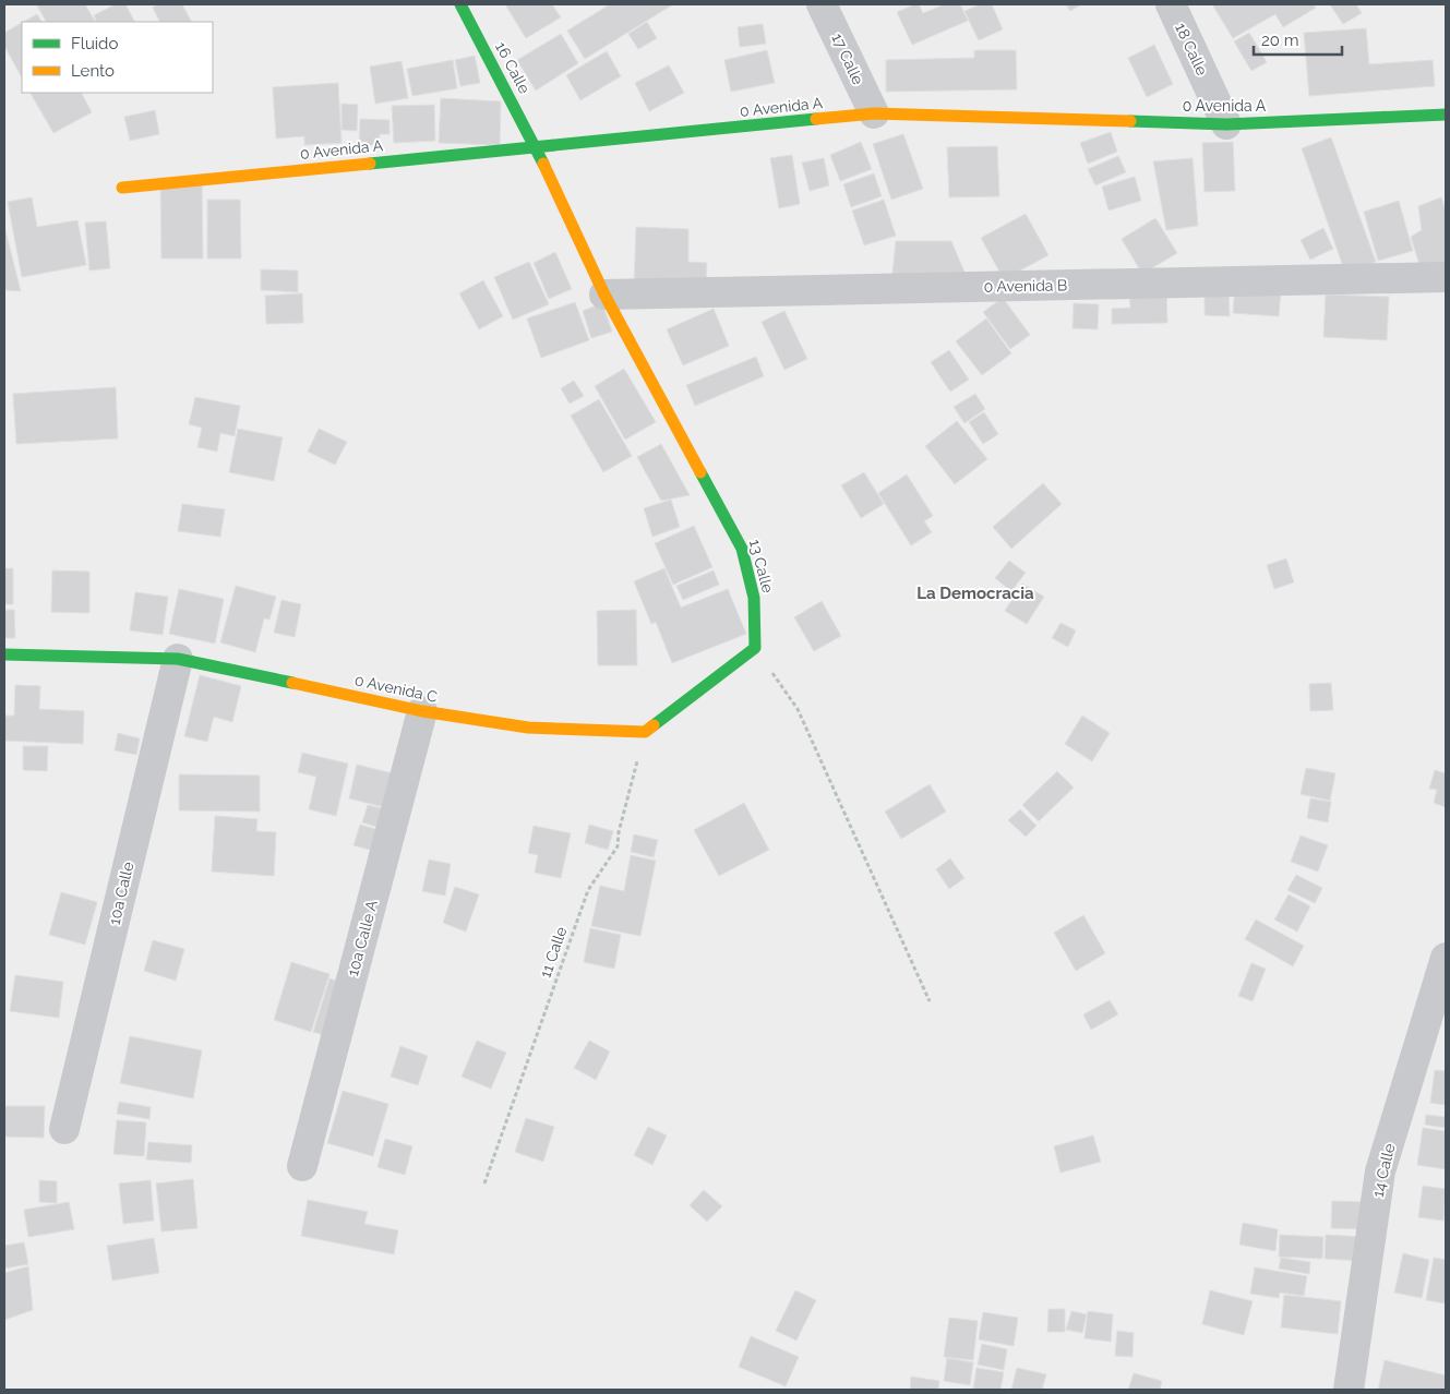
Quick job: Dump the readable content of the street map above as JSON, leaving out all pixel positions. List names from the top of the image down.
{
  "streets": {
    "street": [
      "18 Calle",
      "17 Calle",
      "16 Calle",
      "0 Avenida A",
      "0 Avenida B",
      "13 Calle",
      "0 Avenida C",
      "10a Calle",
      "10a Calle A",
      "14 Calle"
    ],
    "path": ["11 Calle"]
  },
  "crossings": [
    ["18 Calle", "0 Avenida A"],
    ["17 Calle", "0 Avenida A"],
    ["16 Calle", "0 Avenida A"],
    ["16 Calle", "13 Calle"],
    ["0 Avenida A", "13 Calle"],
    ["0 Avenida B", "13 Calle"],
    ["0 Avenida C", "10a Calle"],
    ["0 Avenida C", "10a Calle A"],
    ["0 Avenida C", "11 Calle"]
  ],
  "districts": ["La Democracia"],
  "legend": ["Fluido", "Lento"],
  "scale_bar": "20 m"
}
